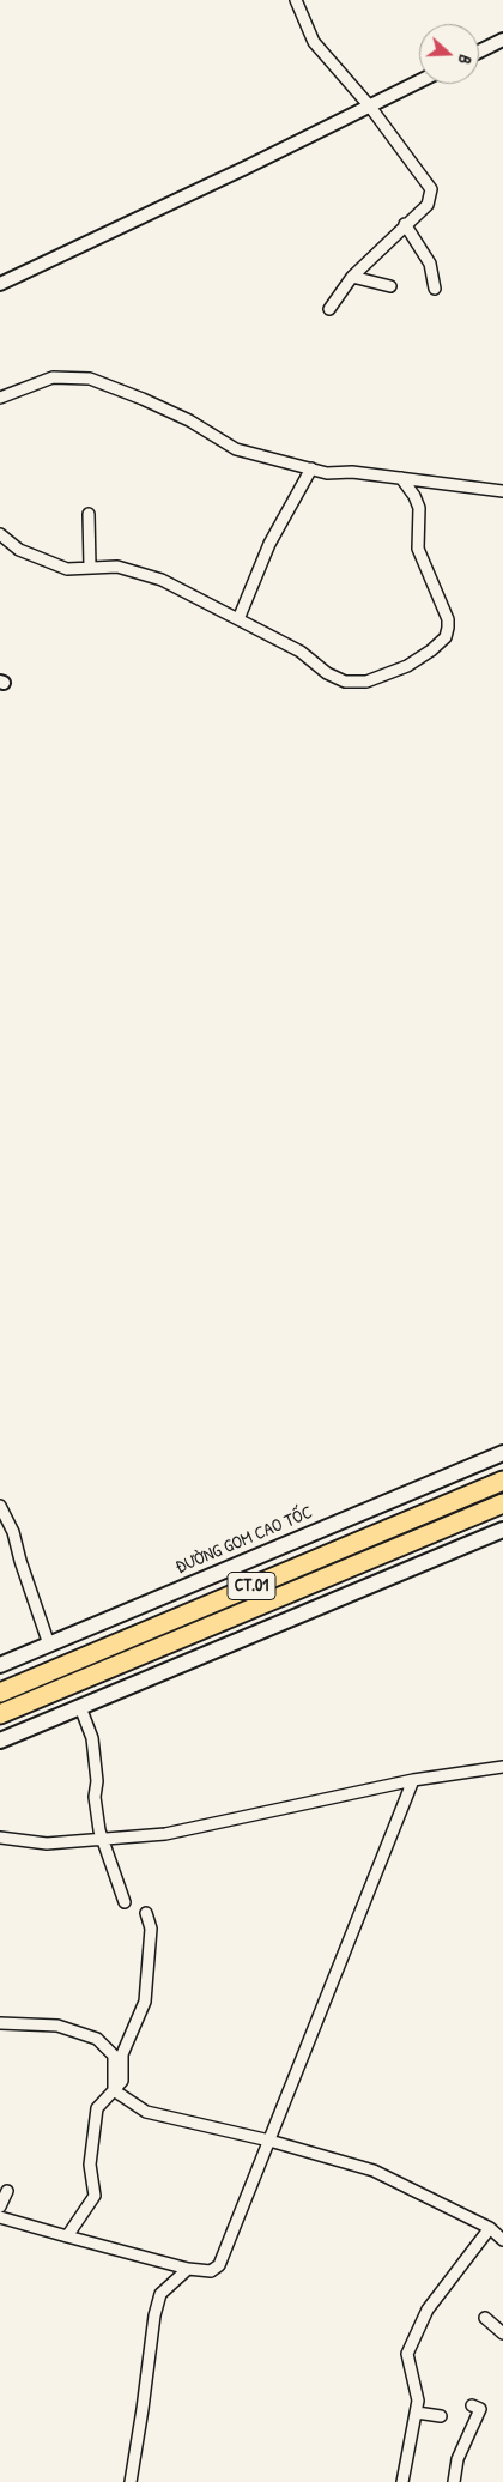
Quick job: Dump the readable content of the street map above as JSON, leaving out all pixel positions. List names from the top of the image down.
{
  "streets": {
    "highway": ["CT.01"],
    "main road": ["ĐƯỜNG GOM CAO TỐC"]
  },
  "north": "right"
}
